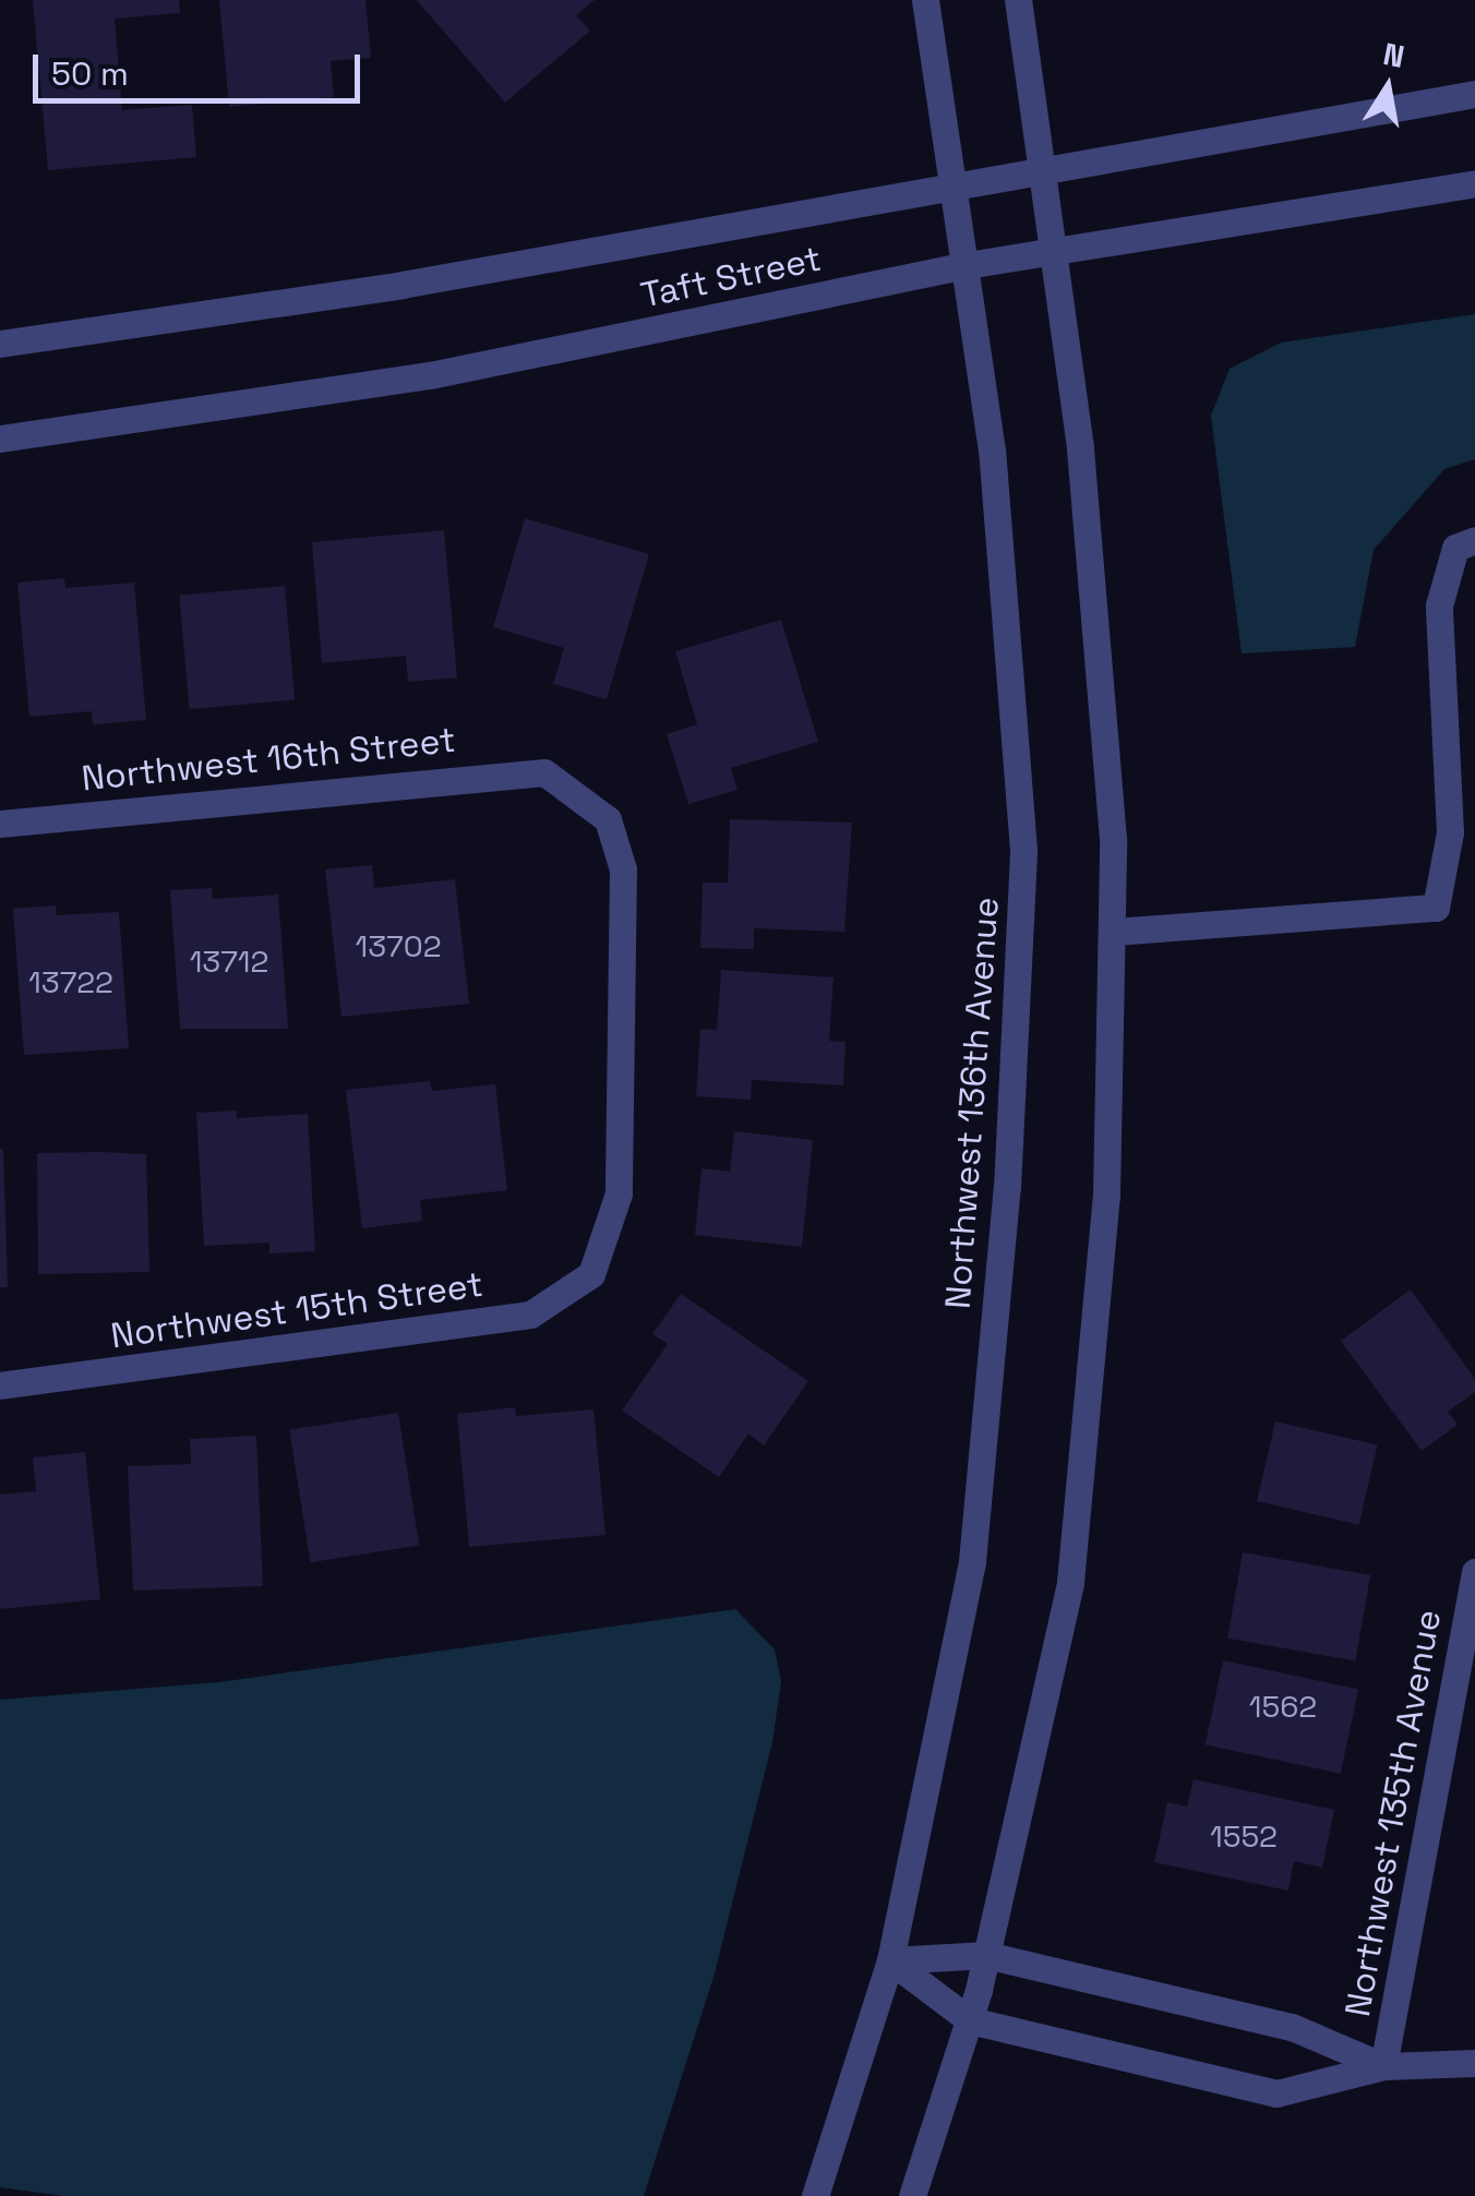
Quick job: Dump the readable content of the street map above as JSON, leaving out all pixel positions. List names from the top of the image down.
{
  "streets": {
    "street": [
      "Taft Street",
      "Northwest 16th Street",
      "Northwest 136th Avenue",
      "Northwest 15th Street",
      "Northwest 135th Avenue"
    ]
  },
  "crossings": [
    ["Taft Street", "Northwest 136th Avenue"],
    ["Northwest 16th Street", "Northwest 15th Street"]
  ],
  "house_numbers": [
    "13702",
    "13712",
    "13722",
    "1562",
    "1552"
  ],
  "scale_bar": "50 m",
  "north": "top"
}
